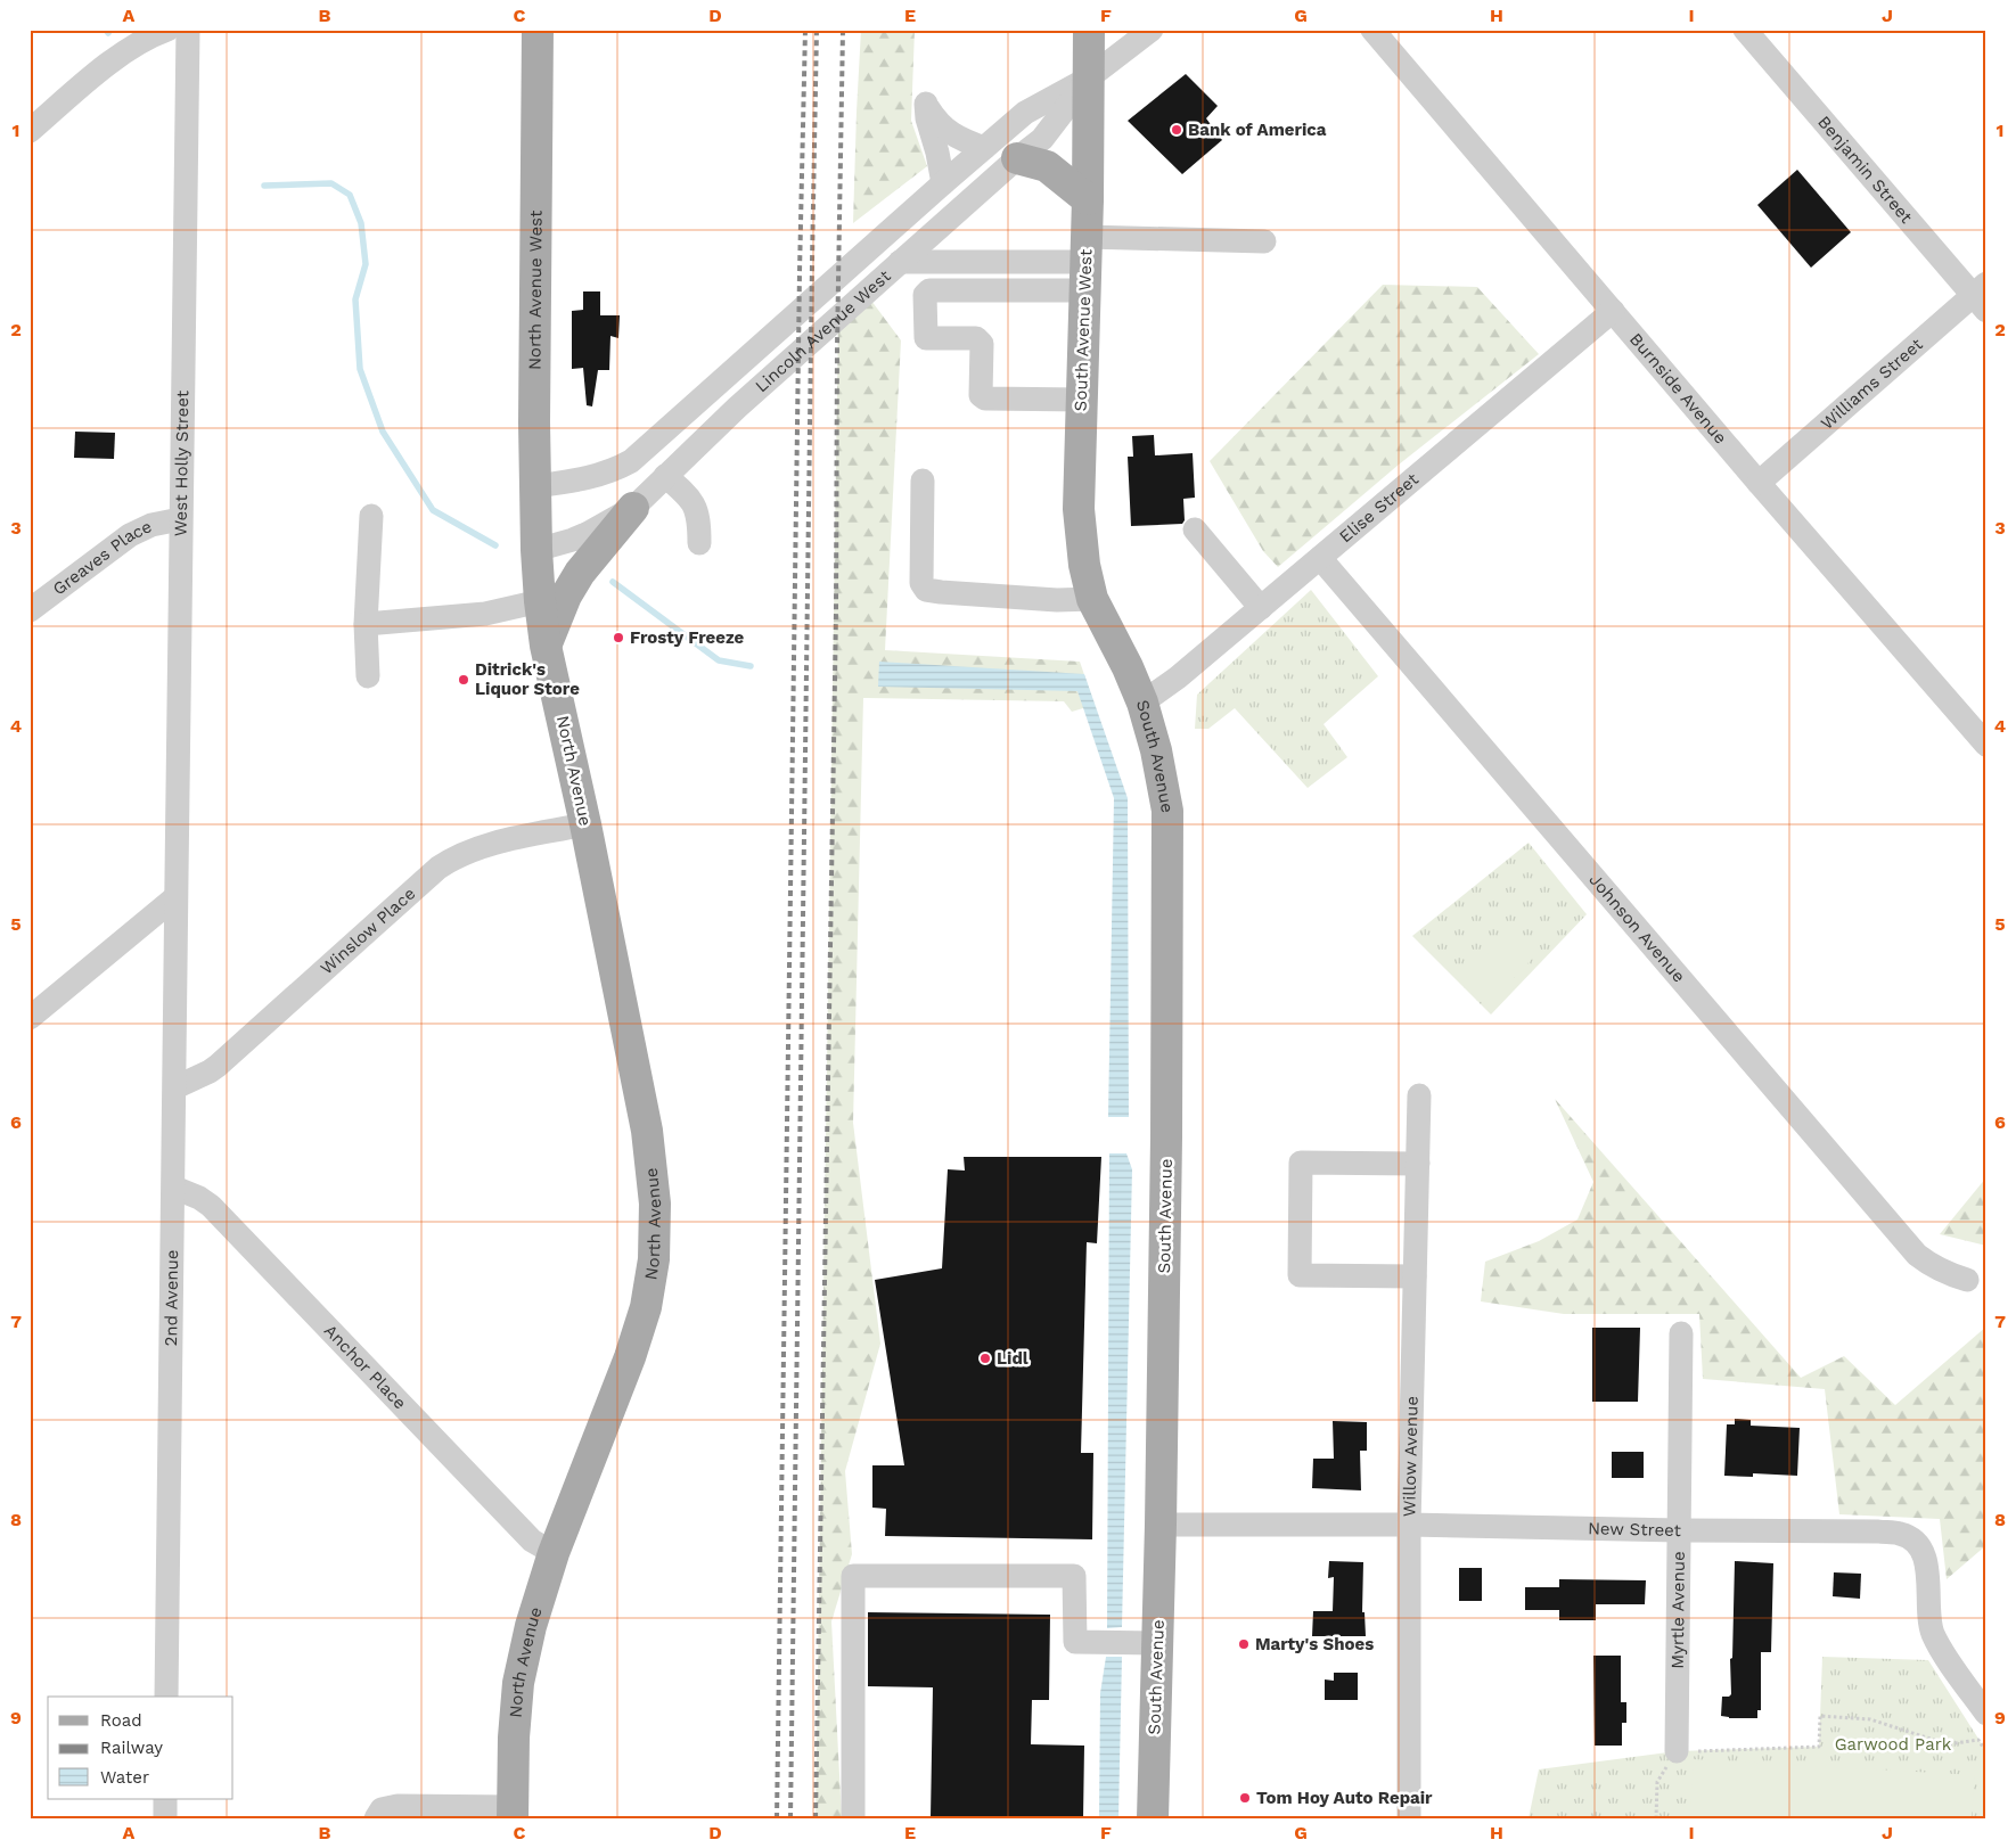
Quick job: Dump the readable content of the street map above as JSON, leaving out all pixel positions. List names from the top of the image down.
{
  "streets": {
    "main road": [
      "North Avenue West",
      "South Avenue West",
      "South Avenue",
      "North Avenue"
    ],
    "street": [
      "Benjamin Street",
      "Lincoln Avenue West",
      "Williams Street",
      "Burnside Avenue",
      "West Holly Street",
      "Elise Street",
      "Greaves Place",
      "Johnson Avenue",
      "Winslow Place",
      "2nd Avenue",
      "Anchor Place",
      "Willow Avenue",
      "New Street",
      "Myrtle Avenue"
    ]
  },
  "crossings": [
    ["Benjamin Street", "Williams Street"],
    ["North Avenue West", "Lincoln Avenue West"],
    ["North Avenue West", "North Avenue"],
    ["Lincoln Avenue West", "South Avenue West"],
    ["Lincoln Avenue West", "North Avenue"],
    ["South Avenue West", "South Avenue"],
    ["Williams Street", "Burnside Avenue"],
    ["Burnside Avenue", "Elise Street"],
    ["West Holly Street", "Greaves Place"],
    ["West Holly Street", "2nd Avenue"],
    ["Elise Street", "South Avenue"],
    ["Elise Street", "Johnson Avenue"],
    ["South Avenue", "New Street"],
    ["North Avenue", "Winslow Place"],
    ["North Avenue", "Anchor Place"],
    ["Winslow Place", "2nd Avenue"],
    ["2nd Avenue", "Anchor Place"],
    ["Willow Avenue", "New Street"],
    ["New Street", "Myrtle Avenue"]
  ],
  "parks": ["Garwood Park"],
  "places": [
    "Bank of America",
    "Frosty Freeze",
    "Ditrick's Liquor Store",
    "Lidl",
    "Marty's Shoes",
    "Tom Hoy Auto Repair"
  ],
  "legend": ["Road", "Railway", "Water"],
  "grid": {
    "columns": [
      "A",
      "B",
      "C",
      "D",
      "E",
      "F",
      "G",
      "H",
      "I",
      "J"
    ],
    "rows": [
      "1",
      "2",
      "3",
      "4",
      "5",
      "6",
      "7",
      "8",
      "9"
    ]
  }
}
